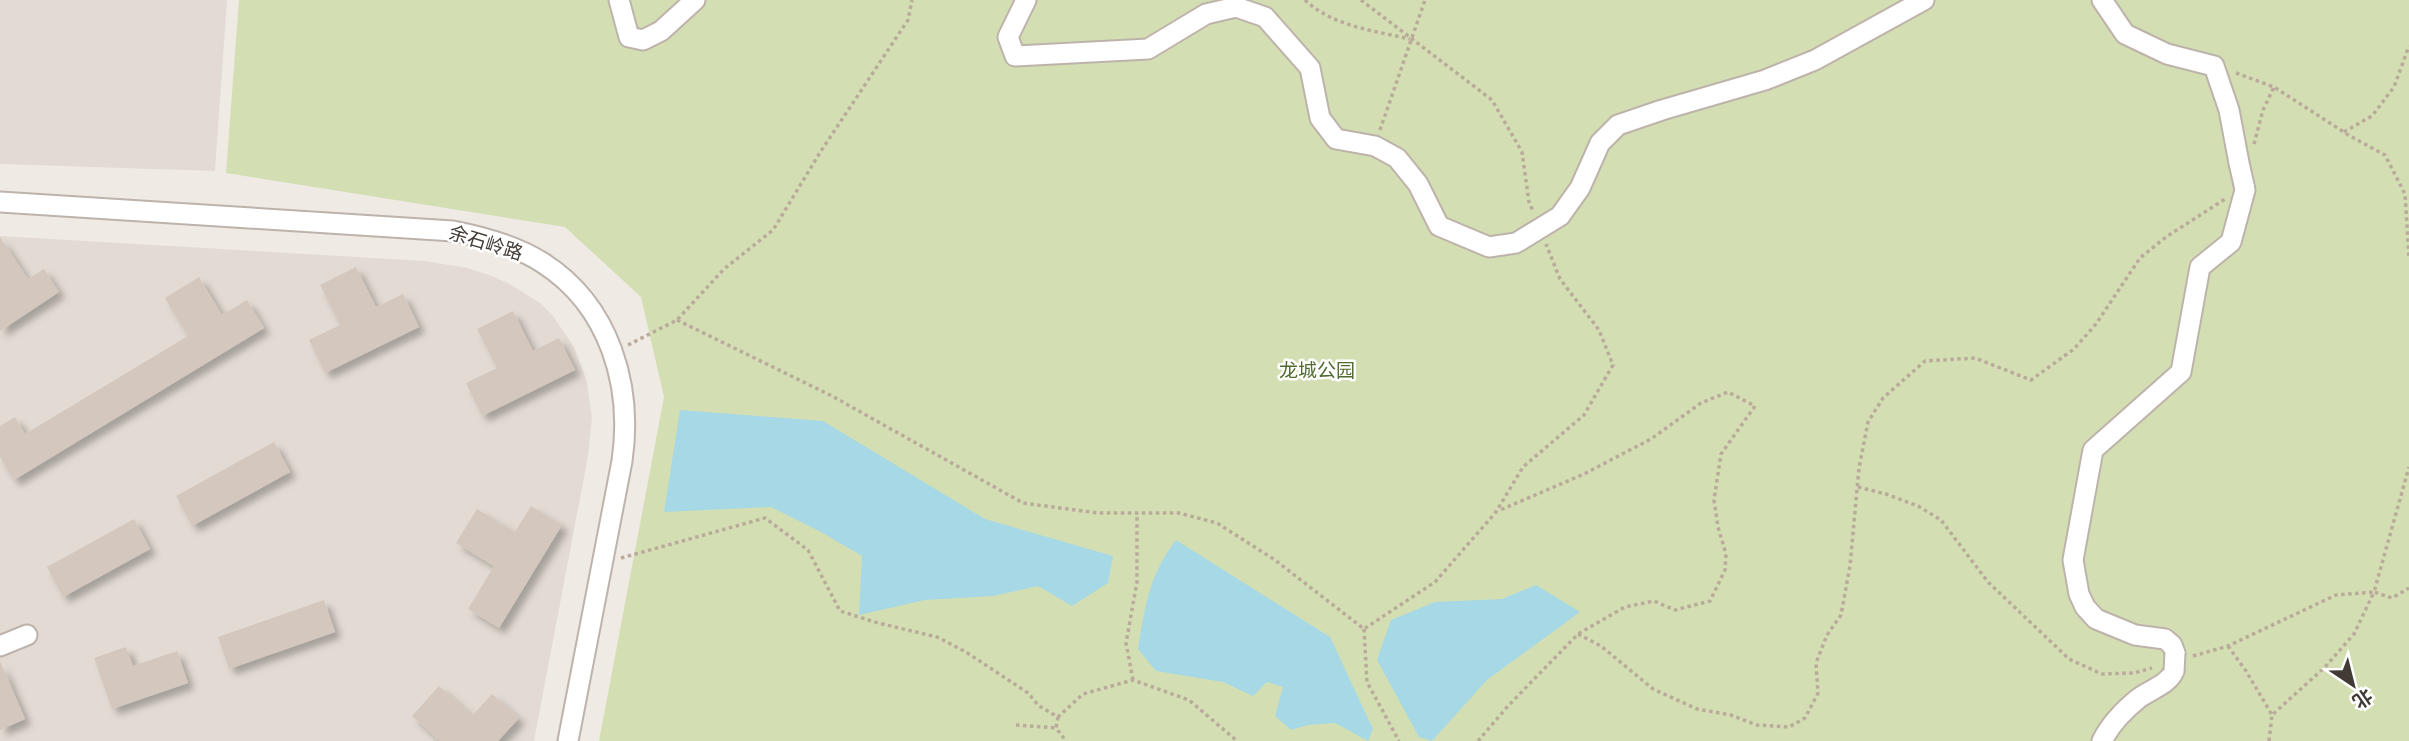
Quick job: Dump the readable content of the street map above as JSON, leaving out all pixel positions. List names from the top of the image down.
{
  "streets": {
    "street": ["余石岭路"]
  },
  "parks": ["龙城公园"],
  "north": "bottom right"
}
